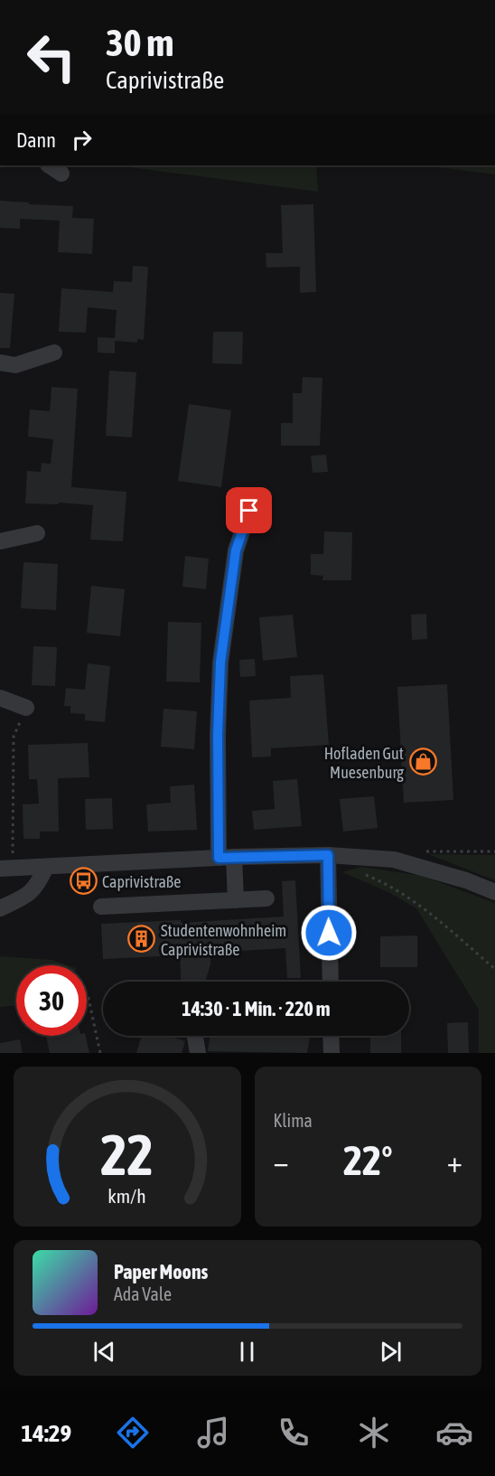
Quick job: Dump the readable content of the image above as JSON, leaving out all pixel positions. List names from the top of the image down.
{
  "places": {
    "shop": ["Hofladen Gut Muesenburg"],
    "bus stop": ["Caprivistraße"],
    "building": ["Studentenwohnheim Caprivistraße"]
  },
  "page": {
    "turn": ["30 m", "Caprivistraße"],
    "then": "Dann",
    "limit": "30",
    "trip": "14:30 · 1 Min. · 220 m",
    "tile": "Klima",
    "heat": ["−", "22°", "+"],
    "song": ["Paper Moons", "Ada Vale"],
    "tabs": "14:29",
    "gauge": ["22", "km/h"]
  }
}
